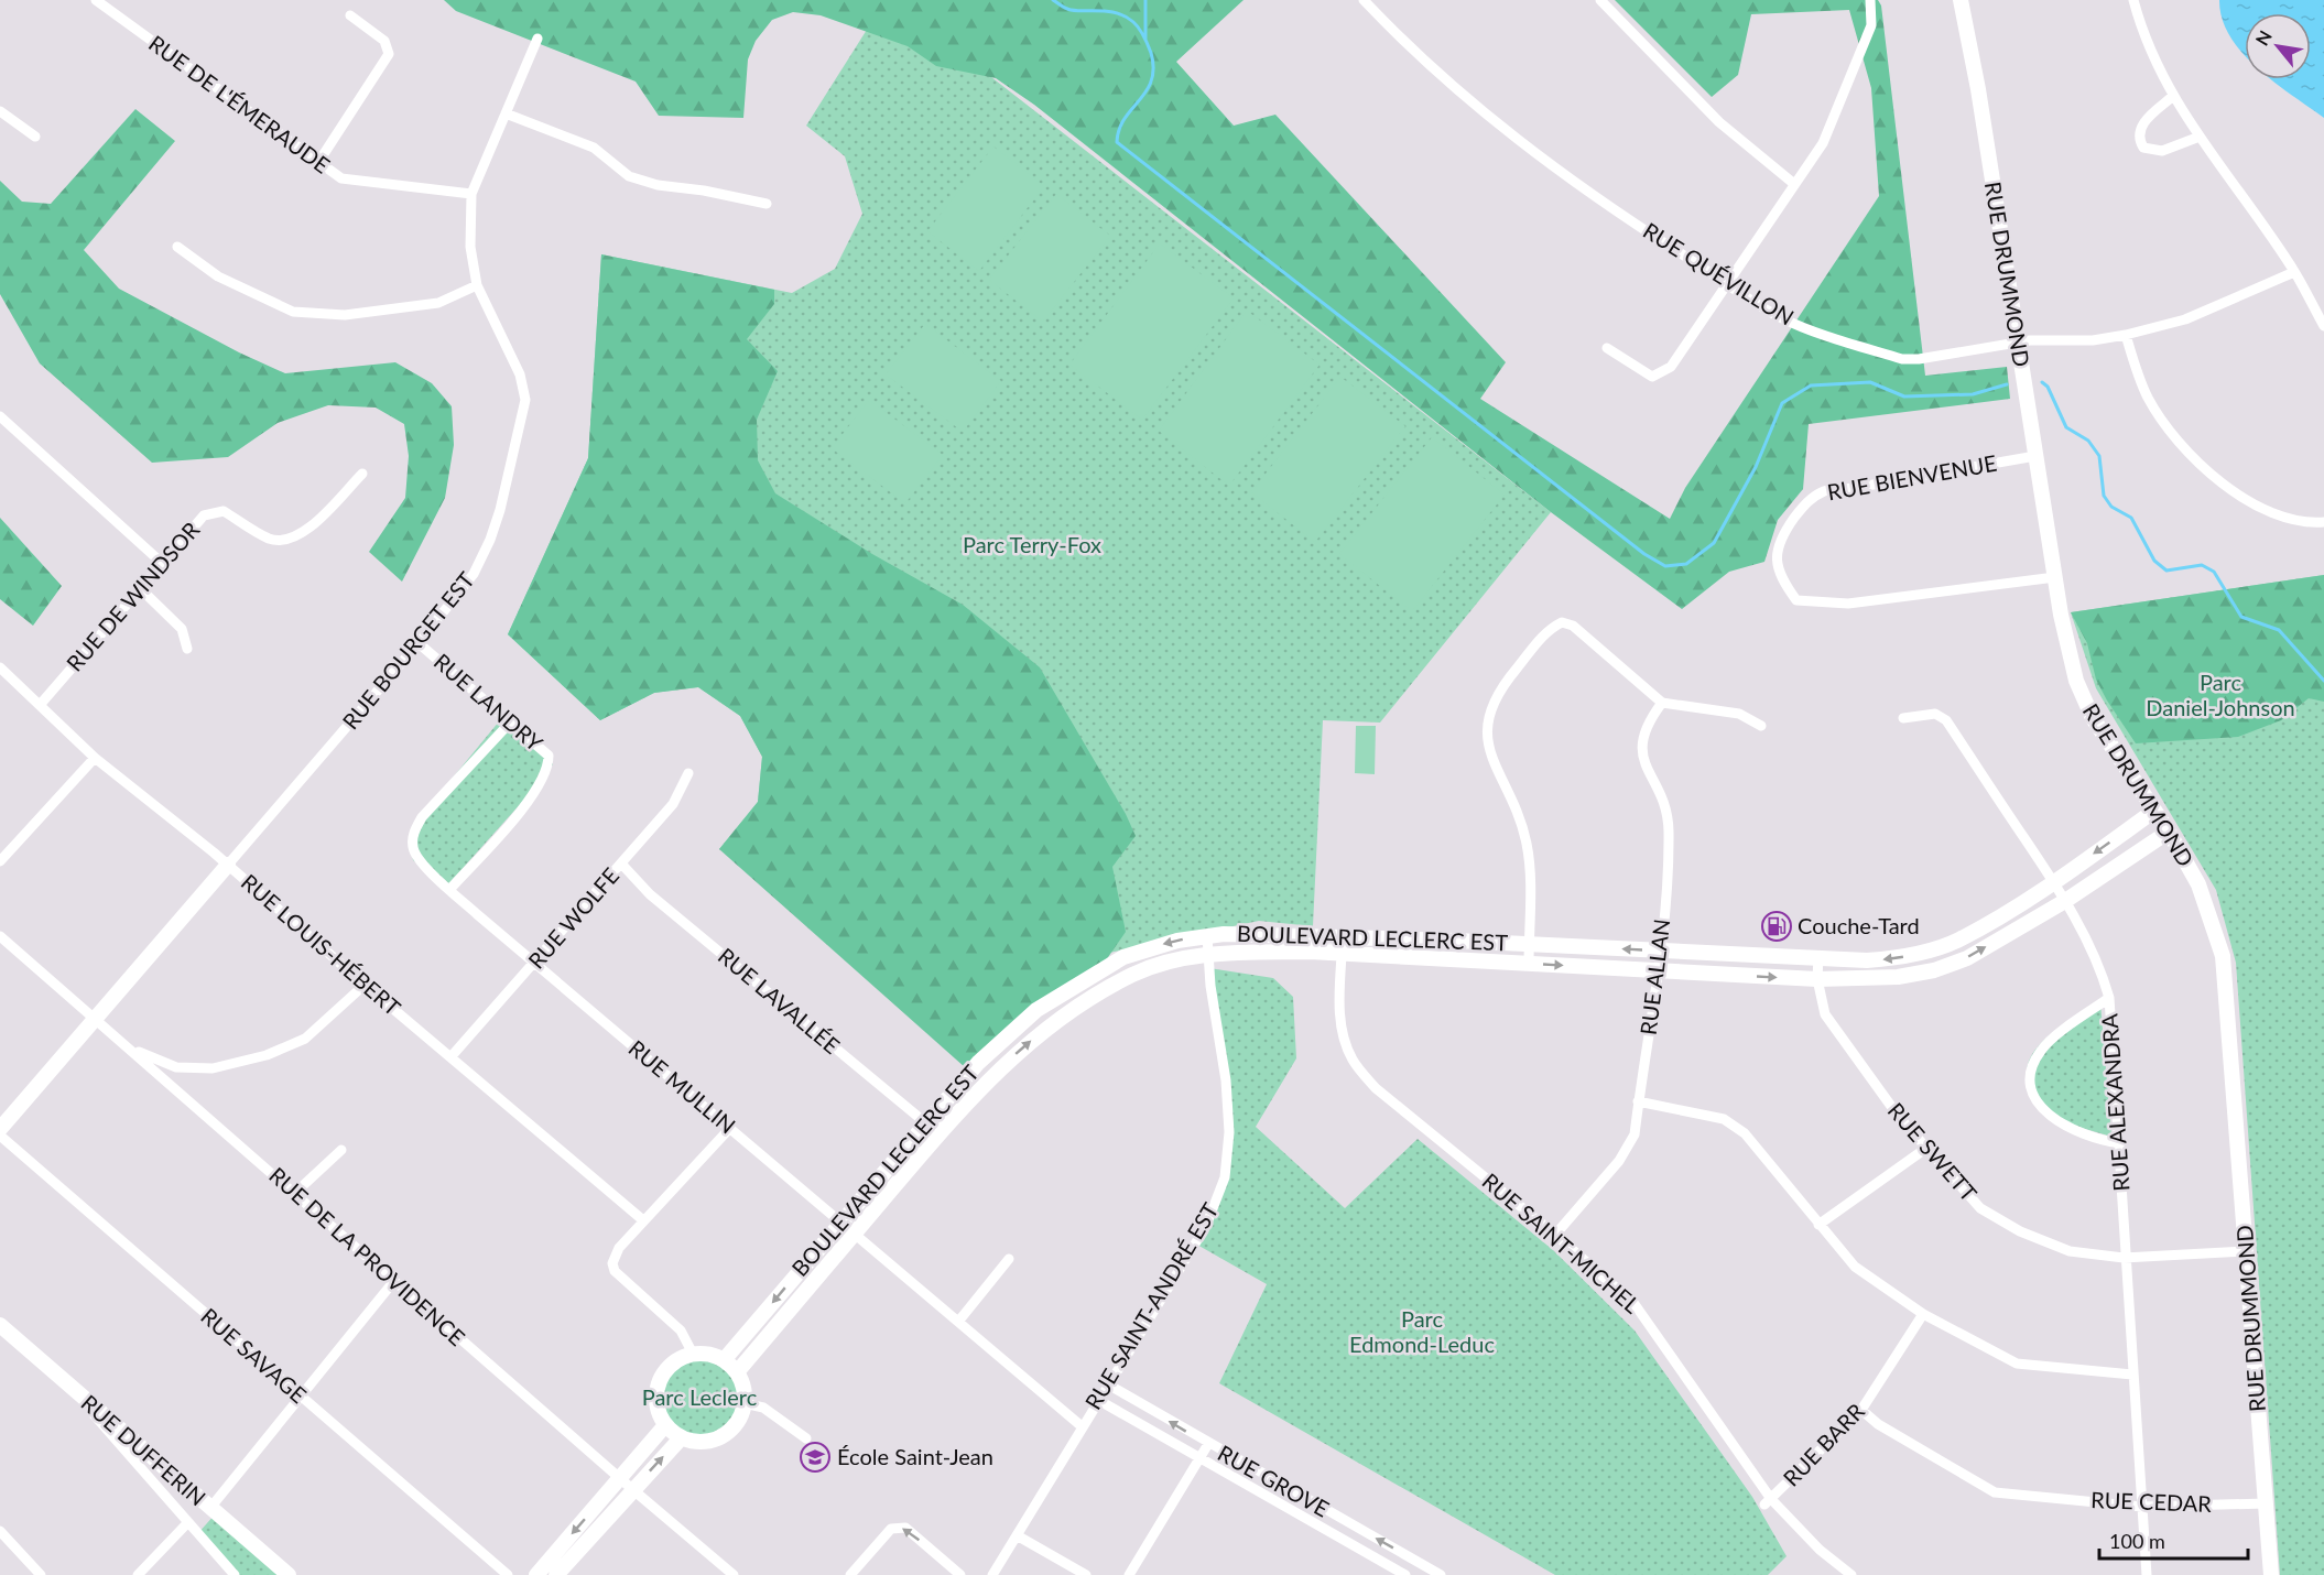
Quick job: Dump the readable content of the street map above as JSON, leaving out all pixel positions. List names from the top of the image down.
{
  "streets": {
    "street": [
      "RUE DE L'ÉMERAUDE",
      "RUE QUÉVILLON",
      "RUE DRUMMOND",
      "RUE BIENVENUE",
      "RUE DE WINDSOR",
      "RUE BOURGET EST",
      "RUE LANDRY",
      "RUE WOLFE",
      "BOULEVARD LECLERC EST",
      "RUE LOUIS-HÉBERT",
      "RUE ALLAN",
      "RUE LAVALLÉE",
      "RUE MULLIN",
      "RUE ALEXANDRA",
      "RUE SWETT",
      "RUE SAINT-MICHEL",
      "RUE DE LA PROVIDENCE",
      "RUE SAINT-ANDRÉ EST",
      "RUE SAVAGE",
      "RUE BARR",
      "RUE DUFFERIN",
      "RUE GROVE",
      "RUE CEDAR"
    ]
  },
  "crossings": [
    ["RUE DE L'ÉMERAUDE", "RUE BOURGET EST"],
    ["RUE QUÉVILLON", "RUE DRUMMOND"],
    ["RUE DRUMMOND", "RUE BIENVENUE"],
    ["RUE DRUMMOND", "BOULEVARD LECLERC EST"],
    ["RUE DRUMMOND", "RUE SWETT"],
    ["RUE DRUMMOND", "RUE CEDAR"],
    ["RUE DE WINDSOR", "RUE LOUIS-HÉBERT"],
    ["RUE BOURGET EST", "RUE LANDRY"],
    ["RUE BOURGET EST", "RUE LOUIS-HÉBERT"],
    ["RUE BOURGET EST", "RUE DE LA PROVIDENCE"],
    ["RUE LANDRY", "RUE MULLIN"],
    ["RUE WOLFE", "RUE LOUIS-HÉBERT"],
    ["RUE WOLFE", "RUE LAVALLÉE"],
    ["RUE WOLFE", "RUE MULLIN"],
    ["BOULEVARD LECLERC EST", "RUE ALLAN"],
    ["BOULEVARD LECLERC EST", "RUE LAVALLÉE"],
    ["BOULEVARD LECLERC EST", "RUE MULLIN"],
    ["BOULEVARD LECLERC EST", "RUE ALEXANDRA"],
    ["BOULEVARD LECLERC EST", "RUE SWETT"],
    ["BOULEVARD LECLERC EST", "RUE SAINT-MICHEL"],
    ["BOULEVARD LECLERC EST", "RUE SAINT-ANDRÉ EST"],
    ["RUE ALLAN", "RUE SAINT-MICHEL"],
    ["RUE MULLIN", "RUE SAINT-ANDRÉ EST"],
    ["RUE ALEXANDRA", "RUE SWETT"],
    ["RUE ALEXANDRA", "RUE CEDAR"],
    ["RUE SAINT-MICHEL", "RUE BARR"],
    ["RUE SAINT-ANDRÉ EST", "RUE GROVE"],
    ["RUE BARR", "RUE CEDAR"]
  ],
  "parks": [
    "Parc Terry-Fox",
    "Parc Daniel-Johnson",
    "Parc Edmond-Leduc",
    "Parc Leclerc"
  ],
  "places": {
    "fuel station": ["Couche-Tard"],
    "school or university": ["École Saint-Jean"]
  },
  "scale_bar": "100 m",
  "north": "top left"
}
